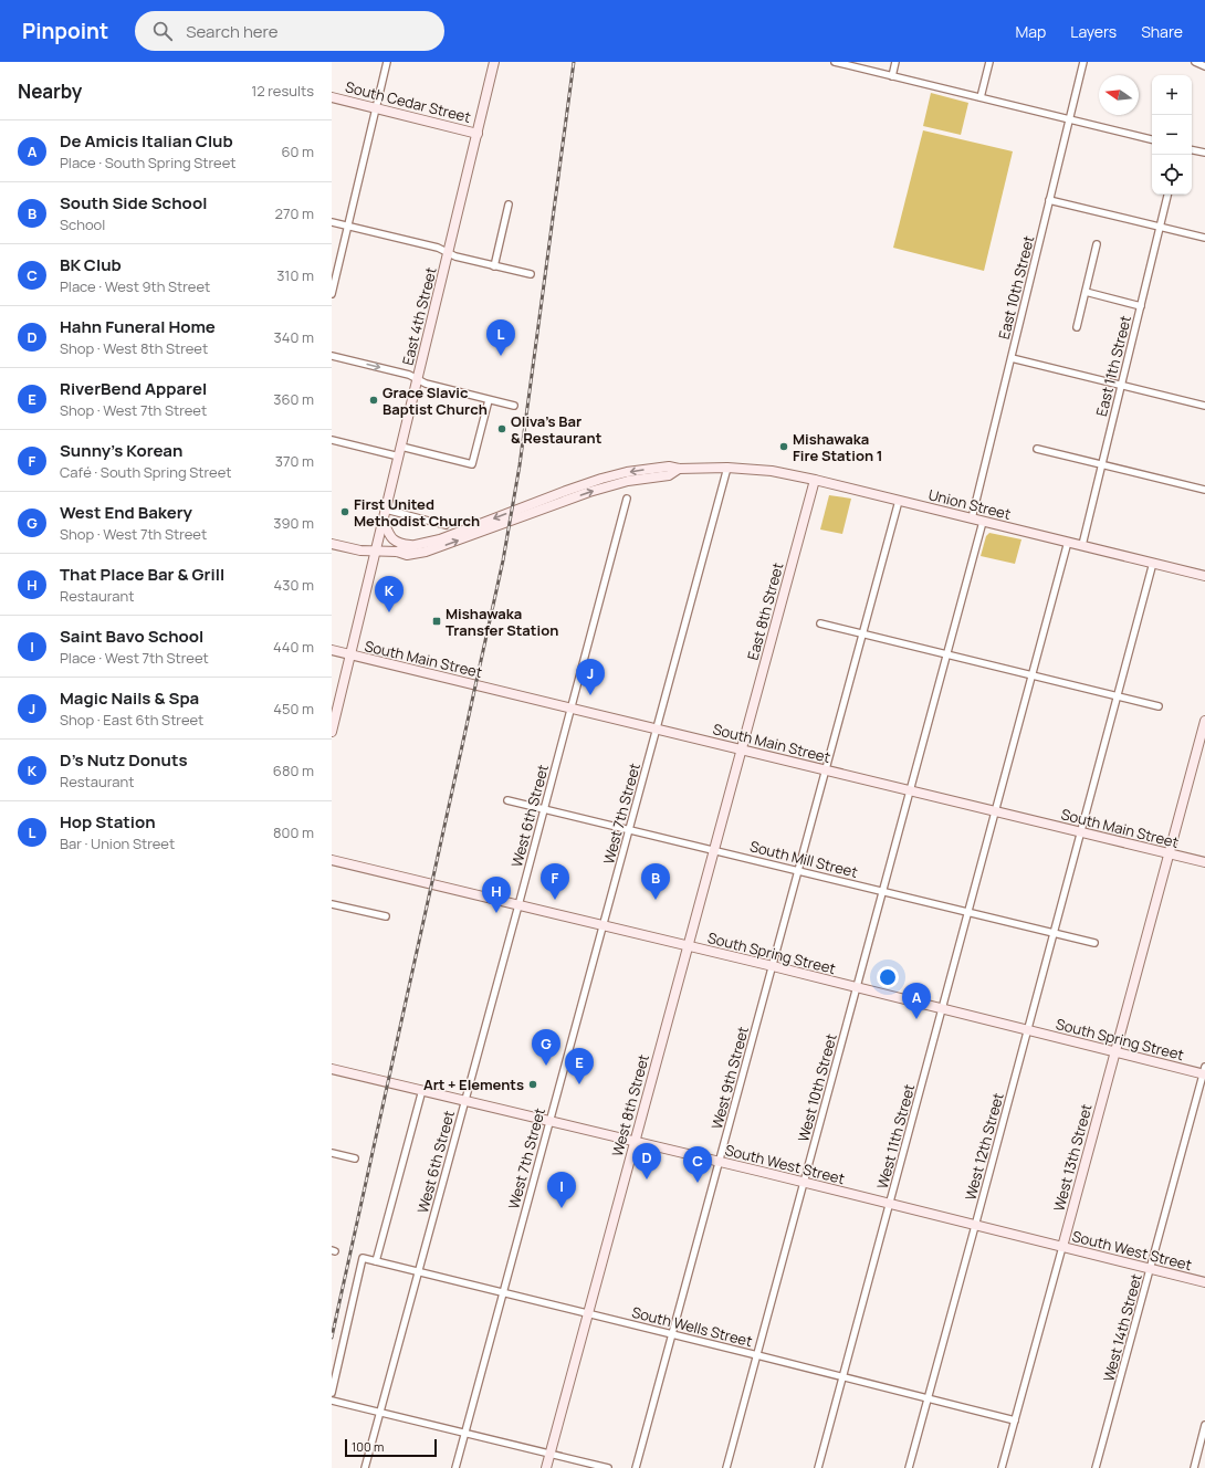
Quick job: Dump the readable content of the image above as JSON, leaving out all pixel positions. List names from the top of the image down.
{
  "streets": {
    "street": [
      "South Cedar Street",
      "East 10th Street",
      "East 4th Street",
      "East 11th Street",
      "Union Street",
      "East 8th Street",
      "South Main Street",
      "West 7th Street",
      "West 6th Street",
      "South Mill Street",
      "South Spring Street",
      "West 9th Street",
      "West 10th Street",
      "West 8th Street",
      "West 11th Street",
      "West 12th Street",
      "West 13th Street",
      "South West Street",
      "South Wells Street",
      "West 14th Street"
    ]
  },
  "crossings": [
    ["South Cedar Street", "East 4th Street"],
    ["East 10th Street", "Union Street"],
    ["East 4th Street", "South Main Street"],
    ["East 11th Street", "Union Street"],
    ["Union Street", "East 8th Street"],
    ["Union Street", "West 7th Street"],
    ["Union Street", "West 9th Street"],
    ["Union Street", "West 12th Street"],
    ["East 8th Street", "South Main Street"],
    ["East 8th Street", "West 8th Street"],
    ["South Main Street", "West 7th Street"],
    ["South Main Street", "West 6th Street"],
    ["South Main Street", "West 9th Street"],
    ["South Main Street", "West 10th Street"],
    ["South Main Street", "West 8th Street"],
    ["South Main Street", "West 11th Street"],
    ["South Main Street", "West 12th Street"],
    ["South Main Street", "West 13th Street"],
    ["West 7th Street", "South Mill Street"],
    ["West 7th Street", "South Spring Street"],
    ["West 7th Street", "South West Street"],
    ["West 7th Street", "South Wells Street"],
    ["West 6th Street", "South Mill Street"],
    ["West 6th Street", "South Spring Street"],
    ["West 6th Street", "South West Street"],
    ["West 6th Street", "South Wells Street"],
    ["South Mill Street", "West 9th Street"],
    ["South Mill Street", "West 10th Street"],
    ["South Mill Street", "West 8th Street"],
    ["South Mill Street", "West 11th Street"],
    ["South Mill Street", "West 12th Street"],
    ["South Spring Street", "West 9th Street"],
    ["South Spring Street", "West 10th Street"],
    ["South Spring Street", "West 8th Street"],
    ["South Spring Street", "West 11th Street"],
    ["South Spring Street", "West 12th Street"],
    ["South Spring Street", "West 13th Street"],
    ["South Spring Street", "West 14th Street"],
    ["West 9th Street", "South West Street"],
    ["West 9th Street", "South Wells Street"],
    ["West 10th Street", "South West Street"],
    ["West 10th Street", "South Wells Street"],
    ["West 8th Street", "South West Street"],
    ["West 8th Street", "South Wells Street"],
    ["West 11th Street", "South West Street"],
    ["West 11th Street", "South Wells Street"],
    ["West 12th Street", "South West Street"],
    ["West 12th Street", "South Wells Street"],
    ["West 13th Street", "South West Street"],
    ["West 13th Street", "South Wells Street"],
    ["South West Street", "West 14th Street"]
  ],
  "places": {
    "other": [
      "Grace Slavic Baptist Church",
      "Oliva's Bar & Restaurant",
      "Mishawaka Fire Station 1",
      "First United Methodist Church",
      "Art + Elements"
    ],
    "transit": ["Mishawaka Transfer Station"]
  },
  "scale_bar": "100 m",
  "north": "left",
  "page": {
    "header": "Pinpoint",
    "search": "Search here",
    "nav": ["Map", "Layers", "Share"],
    "heading": ["Nearby", "12 results"],
    "map_buttons": ["+", "−"],
    "list": [
      {
        "mark": "A",
        "name": "De Amicis Italian Club",
        "note": "Place · South Spring Street",
        "value": "60 m"
      },
      {
        "mark": "B",
        "name": "South Side School",
        "note": "School",
        "value": "270 m"
      },
      {
        "mark": "C",
        "name": "BK Club",
        "note": "Place · West 9th Street",
        "value": "310 m"
      },
      {
        "mark": "D",
        "name": "Hahn Funeral Home",
        "note": "Shop · West 8th Street",
        "value": "340 m"
      },
      {
        "mark": "E",
        "name": "RiverBend Apparel",
        "note": "Shop · West 7th Street",
        "value": "360 m"
      },
      {
        "mark": "F",
        "name": "Sunny's Korean",
        "note": "Café · South Spring Street",
        "value": "370 m"
      },
      {
        "mark": "G",
        "name": "West End Bakery",
        "note": "Shop · West 7th Street",
        "value": "390 m"
      },
      {
        "mark": "H",
        "name": "That Place Bar & Grill",
        "note": "Restaurant",
        "value": "430 m"
      },
      {
        "mark": "I",
        "name": "Saint Bavo School",
        "note": "Place · West 7th Street",
        "value": "440 m"
      },
      {
        "mark": "J",
        "name": "Magic Nails & Spa",
        "note": "Shop · East 6th Street",
        "value": "450 m"
      },
      {
        "mark": "K",
        "name": "D's Nutz Donuts",
        "note": "Restaurant",
        "value": "680 m"
      },
      {
        "mark": "L",
        "name": "Hop Station",
        "note": "Bar · Union Street",
        "value": "800 m"
      }
    ],
    "pins": [
      "L",
      "K",
      "J",
      "B",
      "F",
      "H",
      "A",
      "G",
      "E",
      "D",
      "C",
      "I"
    ],
    "scale": "100 m"
  }
}
